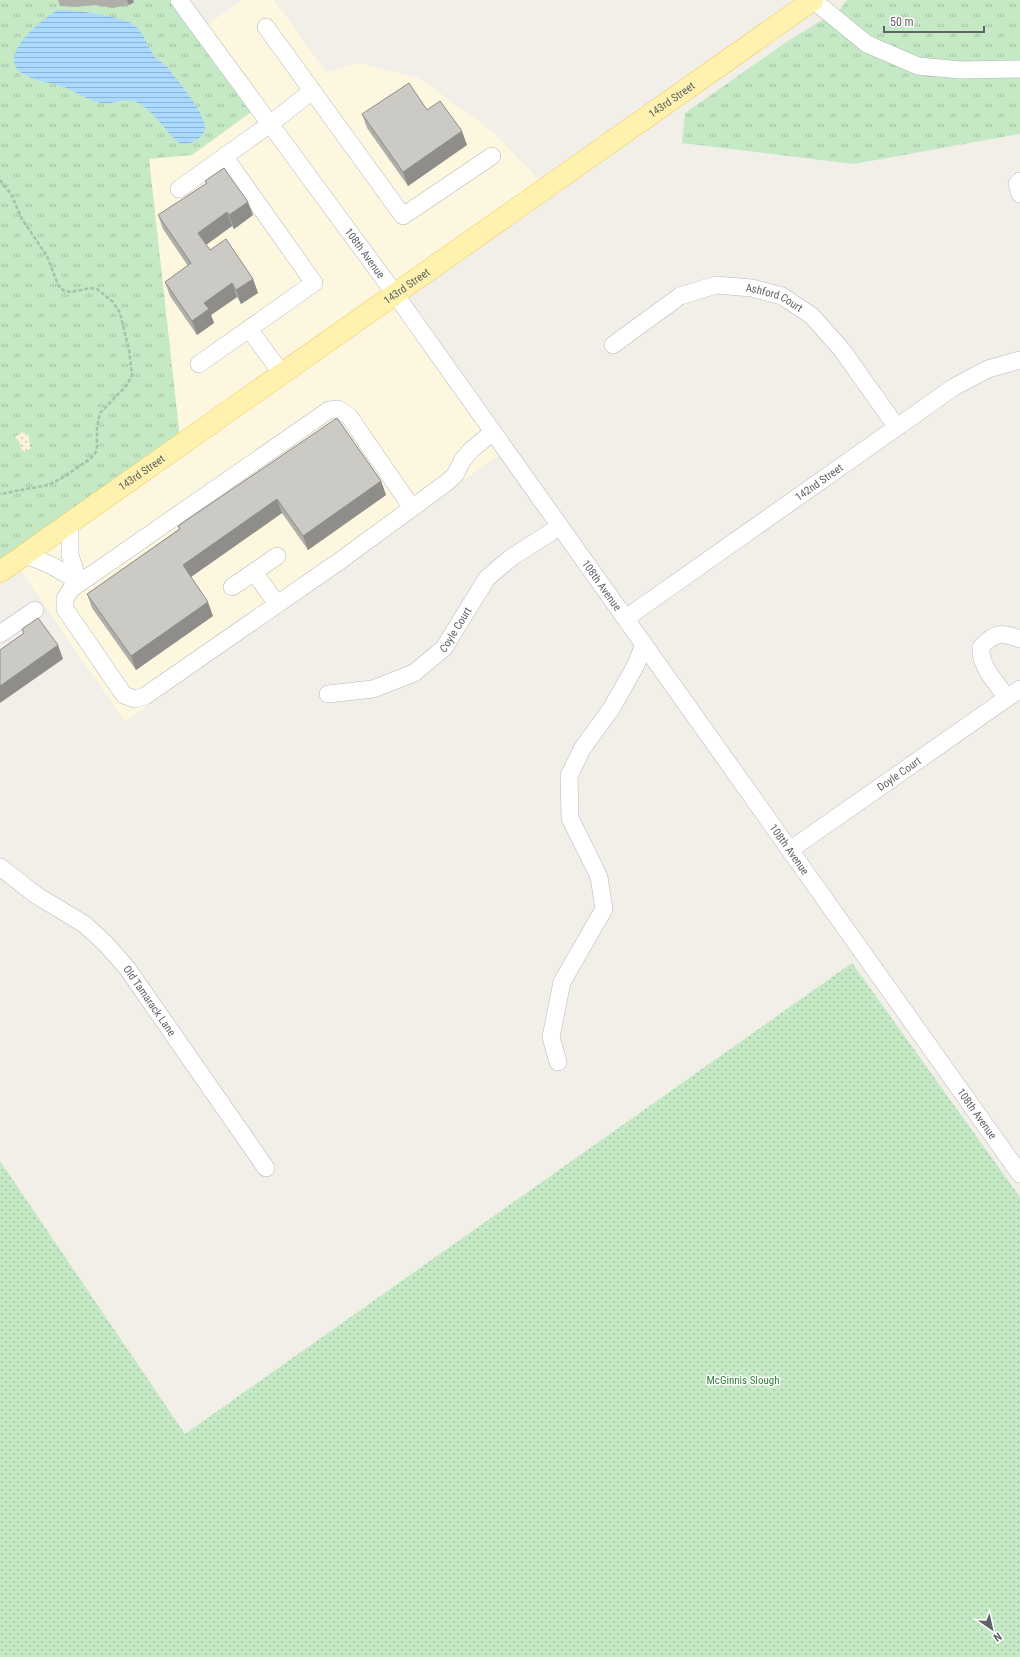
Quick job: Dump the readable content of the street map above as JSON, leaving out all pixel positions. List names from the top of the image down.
{
  "streets": {
    "main road": ["143rd Street"],
    "street": [
      "108th Avenue",
      "Ashford Court",
      "142nd Street",
      "Coyle Court",
      "Doyle Court",
      "Old Tamarack Lane"
    ]
  },
  "crossings": [
    ["143rd Street", "108th Avenue"],
    ["108th Avenue", "142nd Street"],
    ["108th Avenue", "Coyle Court"],
    ["108th Avenue", "Doyle Court"],
    ["Ashford Court", "142nd Street"]
  ],
  "parks": ["McGinnis Slough"],
  "scale_bar": "50 m",
  "north": "bottom right"
}
